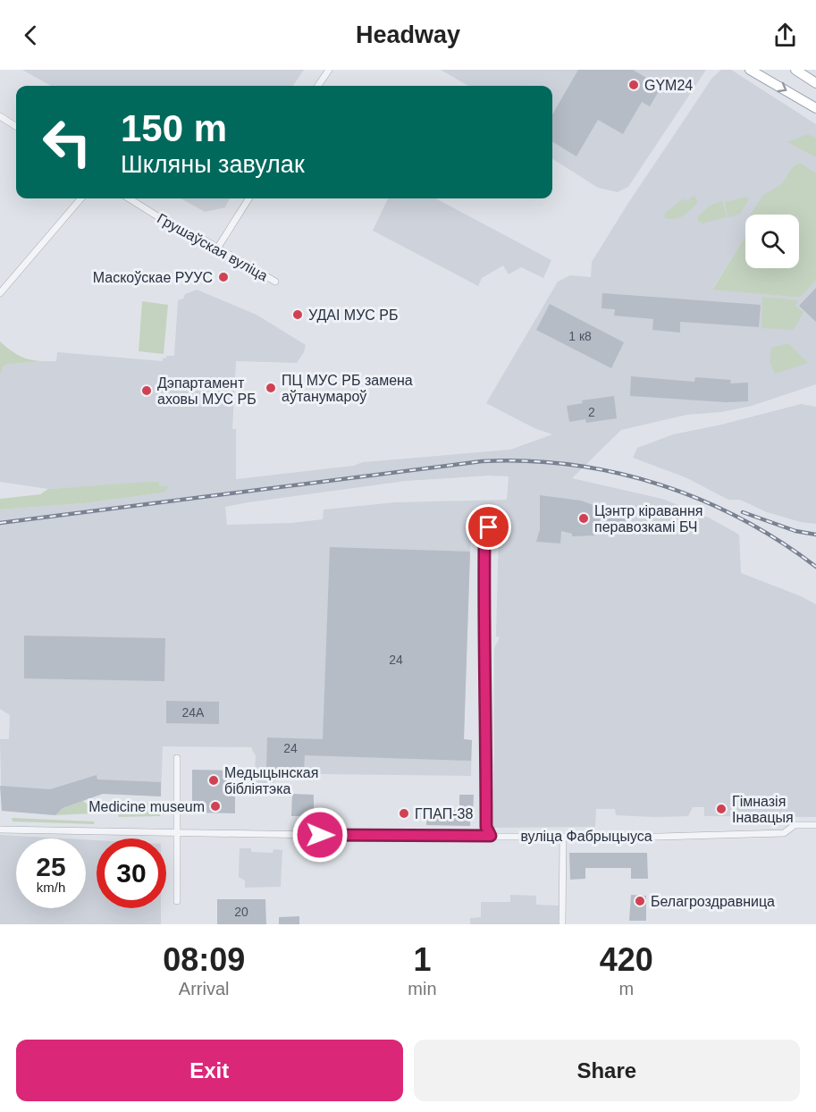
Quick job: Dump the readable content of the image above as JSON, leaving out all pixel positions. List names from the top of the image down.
{
  "streets": {
    "street": ["Грушаўская вуліца", "вуліца Фабрыцыуса"]
  },
  "places": [
    "GYM24",
    "Маскоўскае РУУС",
    "УДАІ МУС РБ",
    "ПЦ МУС РБ замена аўтанумароў",
    "Дэпартамент аховы МУС РБ",
    "Цэнтр кіравання перавозкамі БЧ",
    "Медыцынская бібліятэка",
    "Medicine museum",
    "Гімназія Інавацыя",
    "ГПАП-38",
    "Белагроздравница"
  ],
  "house_numbers": [
    "1 к8",
    "2",
    "24",
    "24А",
    "24",
    "20"
  ],
  "page": {
    "header": "Headway",
    "turn": ["150 m", "Шкляны завулак"],
    "speed": "25 km/h",
    "limit": "30",
    "eta": [
      "08:09",
      "Arrival",
      "1",
      "min",
      "420",
      "m"
    ],
    "buttons": ["Exit", "Share"]
  }
}
